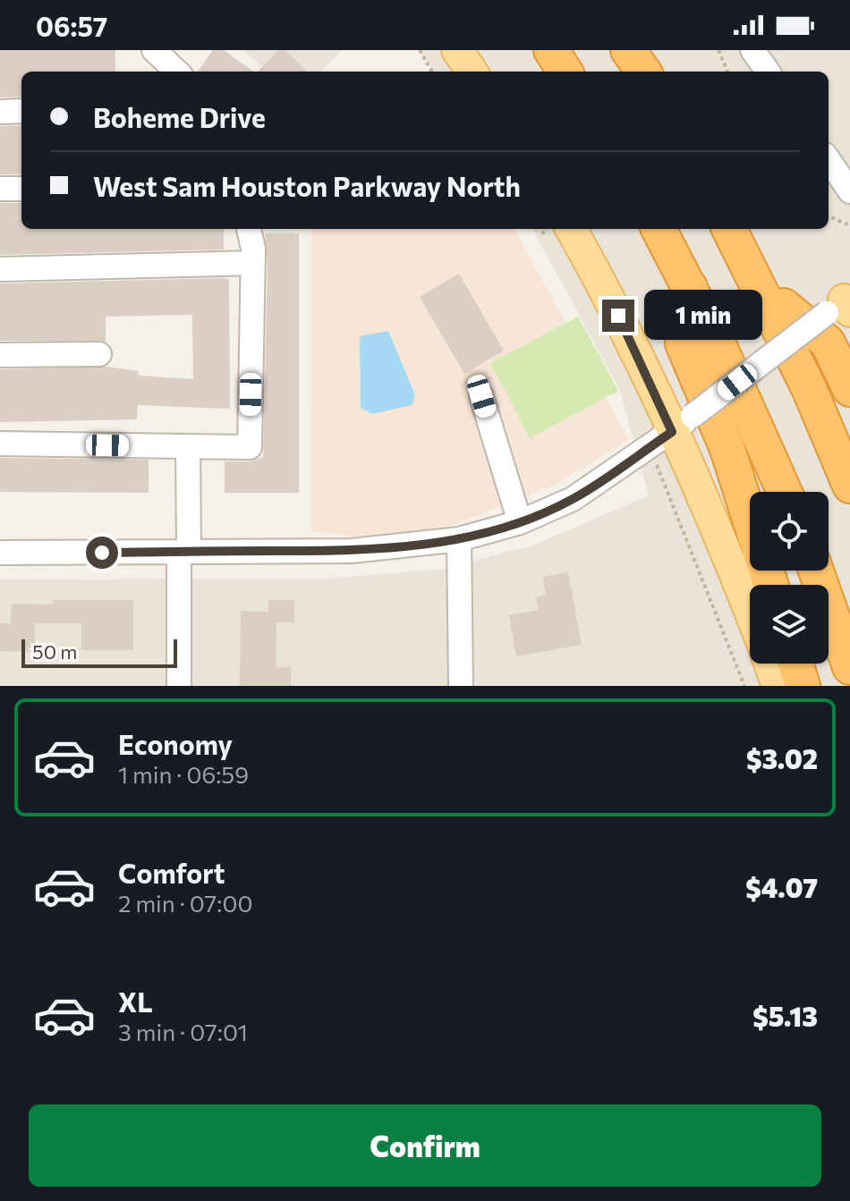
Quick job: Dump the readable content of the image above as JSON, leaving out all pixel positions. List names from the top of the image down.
{
  "scale_bar": "50 m",
  "page": {
    "status": "06:57",
    "banner": ["Boheme Drive", "West Sam Houston Parkway North"],
    "bubble": "1 min",
    "scale": "50 m",
    "list": [
      {
        "name": "Economy",
        "note": "1 min · 06:59",
        "value": "$3.02"
      },
      {
        "name": "Comfort",
        "note": "2 min · 07:00",
        "value": "$4.07"
      },
      {
        "name": "XL",
        "note": "3 min · 07:01",
        "value": "$5.13"
      }
    ],
    "buttons": "Confirm"
  }
}
